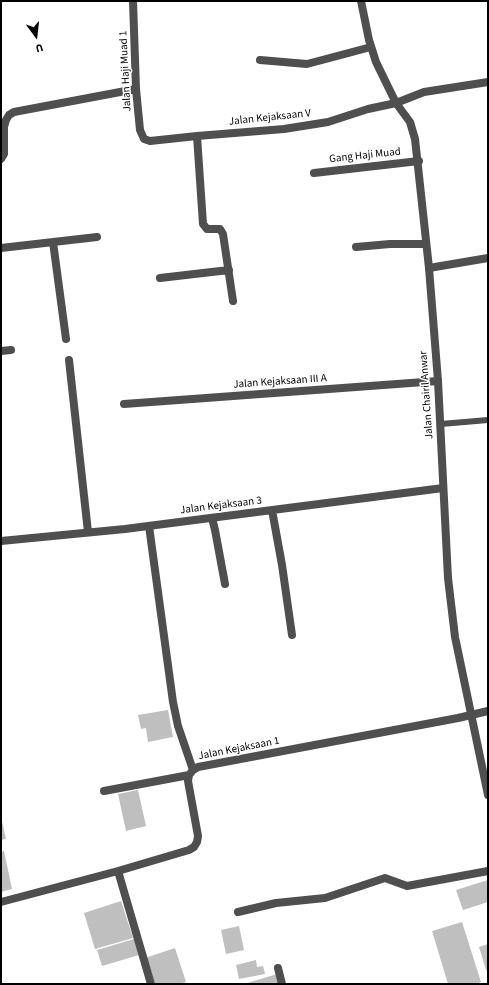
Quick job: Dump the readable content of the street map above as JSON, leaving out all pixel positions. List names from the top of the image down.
{
  "streets": {
    "street": [
      "Jalan Haji Muad 1",
      "Jalan Kejaksaan V",
      "Gang Haji Muad",
      "Jalan Kejaksaan III A",
      "Jalan Chairil Anwar",
      "Jalan Kejaksaan 3",
      "Jalan Kejaksaan 1"
    ]
  },
  "crossings": [
    ["Jalan Haji Muad 1", "Jalan Kejaksaan V"],
    ["Jalan Kejaksaan V", "Jalan Chairil Anwar"],
    ["Gang Haji Muad", "Jalan Chairil Anwar"],
    ["Jalan Kejaksaan III A", "Jalan Chairil Anwar"],
    ["Jalan Chairil Anwar", "Jalan Kejaksaan 3"],
    ["Jalan Chairil Anwar", "Jalan Kejaksaan 1"]
  ],
  "north": "bottom"
}
